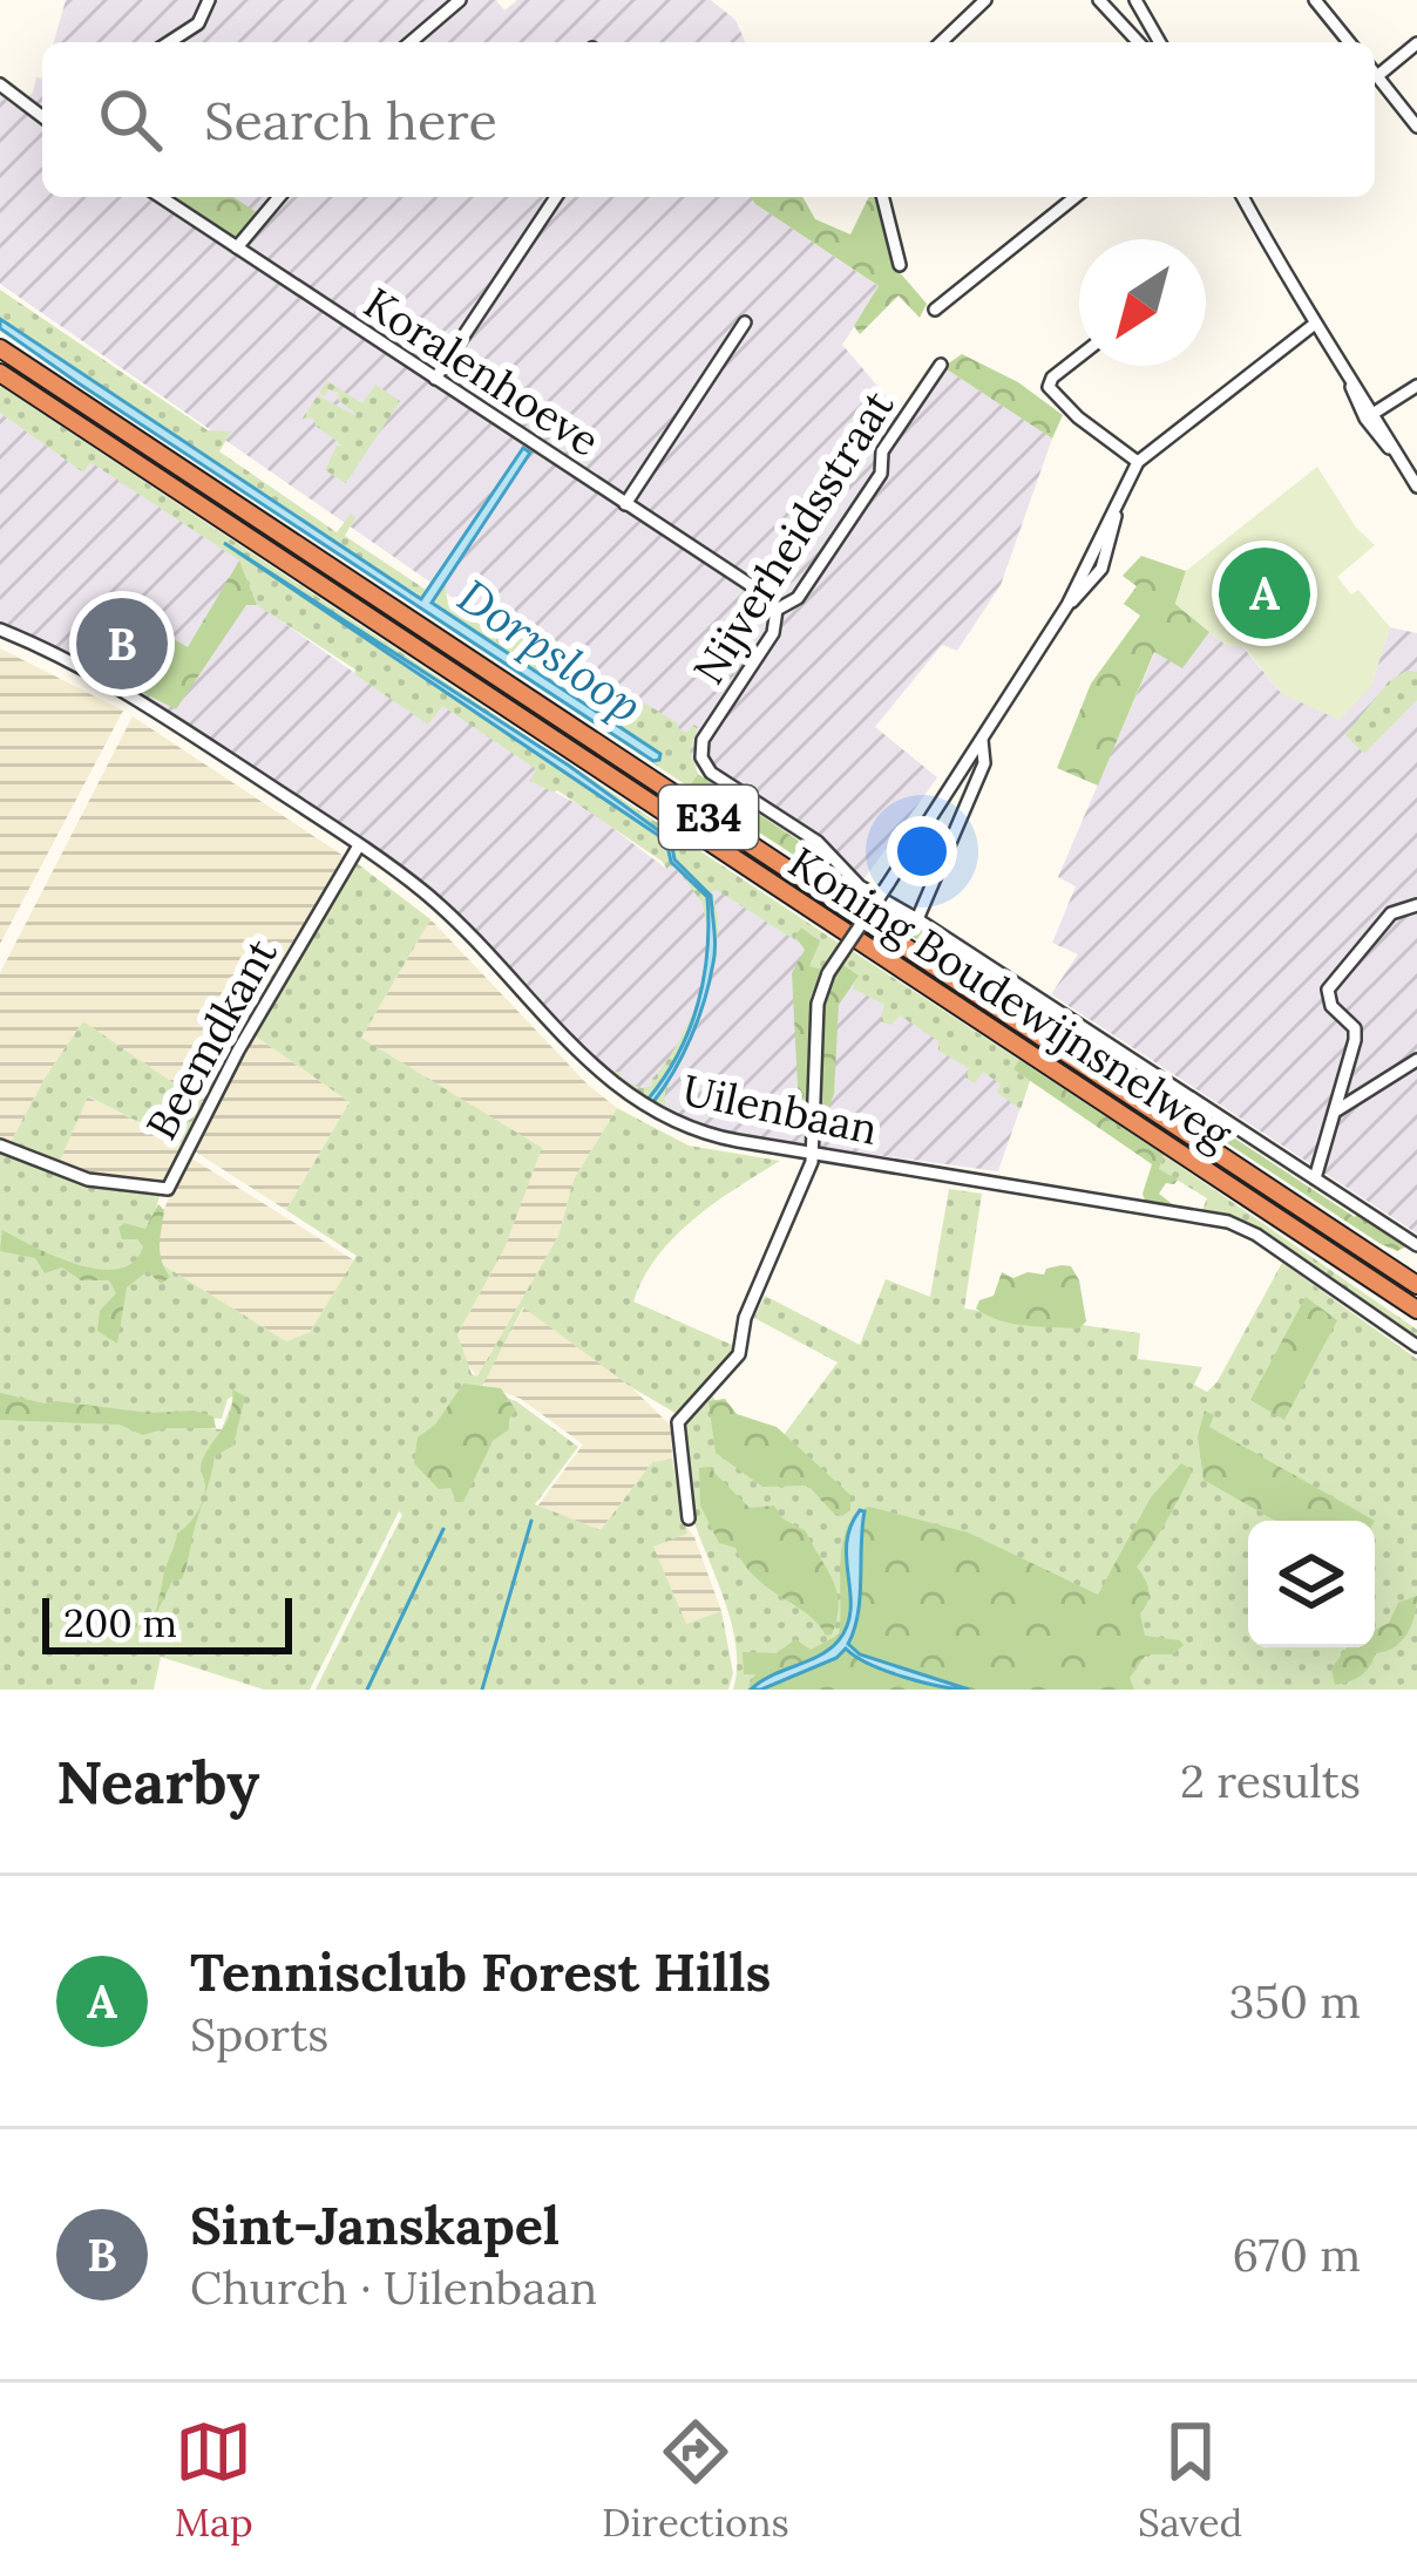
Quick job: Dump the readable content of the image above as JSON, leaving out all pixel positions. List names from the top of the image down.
{
  "streets": {
    "highway": ["E34", "Koning Boudewijnsnelweg"],
    "street": [
      "Koralenhoeve",
      "Nijverheidsstraat",
      "Beemdkant",
      "Uilenbaan"
    ]
  },
  "crossings": [
    ["Koralenhoeve", "Nijverheidsstraat"],
    ["Beemdkant", "Uilenbaan"]
  ],
  "water": ["Dorpsloop"],
  "scale_bar": "200 m",
  "north": "bottom left",
  "page": {
    "search": "Search here",
    "pins": ["A", "B"],
    "scale": "200 m",
    "heading": ["Nearby", "2 results"],
    "list": [
      {
        "mark": "A",
        "name": "Tennisclub Forest Hills",
        "note": "Sports",
        "value": "350 m"
      },
      {
        "mark": "B",
        "name": "Sint-Janskapel",
        "note": "Church · Uilenbaan",
        "value": "670 m"
      }
    ],
    "nav": ["Map", "Directions", "Saved"]
  }
}
